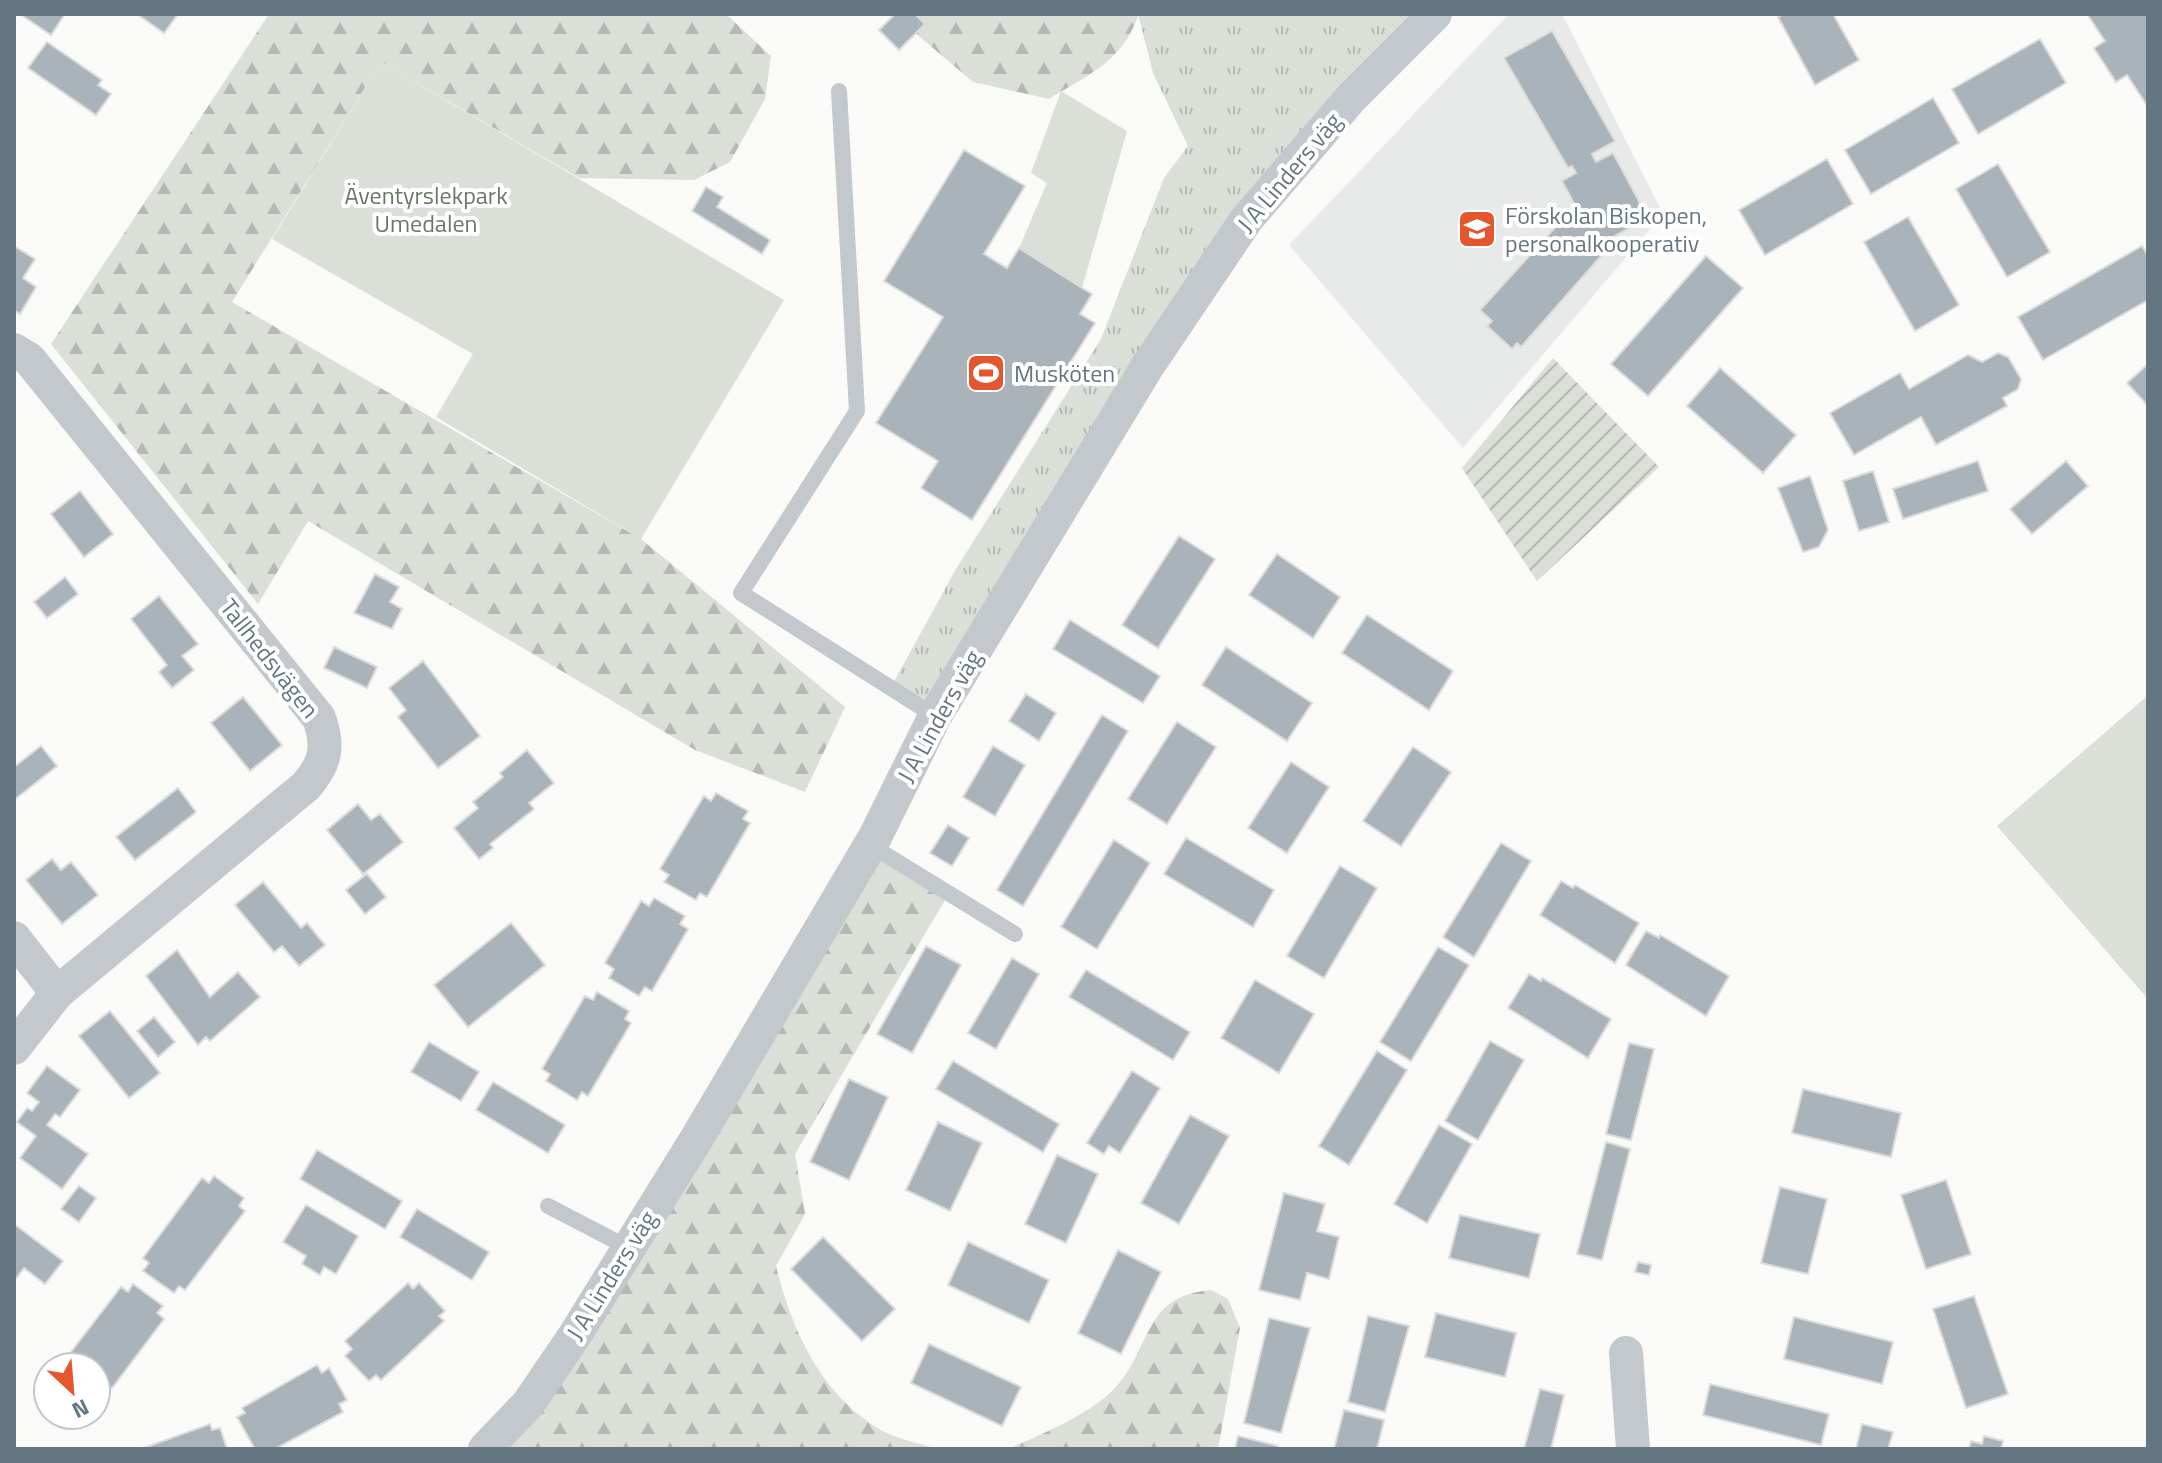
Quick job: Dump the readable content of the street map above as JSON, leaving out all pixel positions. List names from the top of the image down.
{
  "streets": {
    "street": ["J A Linders väg", "Tallhedsvägen"]
  },
  "parks": ["Äventyrslekpark Umedalen"],
  "places": {
    "school or university": ["Förskolan Biskopen, personalkooperativ"],
    "sports": ["Musköten"]
  },
  "north": "bottom right"
}
